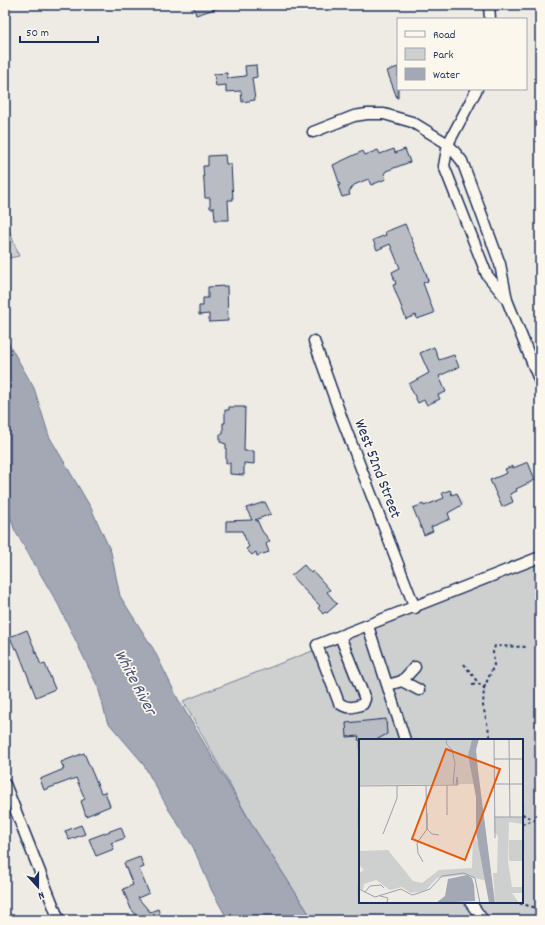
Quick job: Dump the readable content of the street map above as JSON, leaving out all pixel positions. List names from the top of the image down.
{
  "streets": {
    "street": ["West 52nd Street"]
  },
  "water": ["White River"],
  "legend": ["Road", "Park", "Water"],
  "scale_bar": "50 m",
  "north": "bottom"
}
